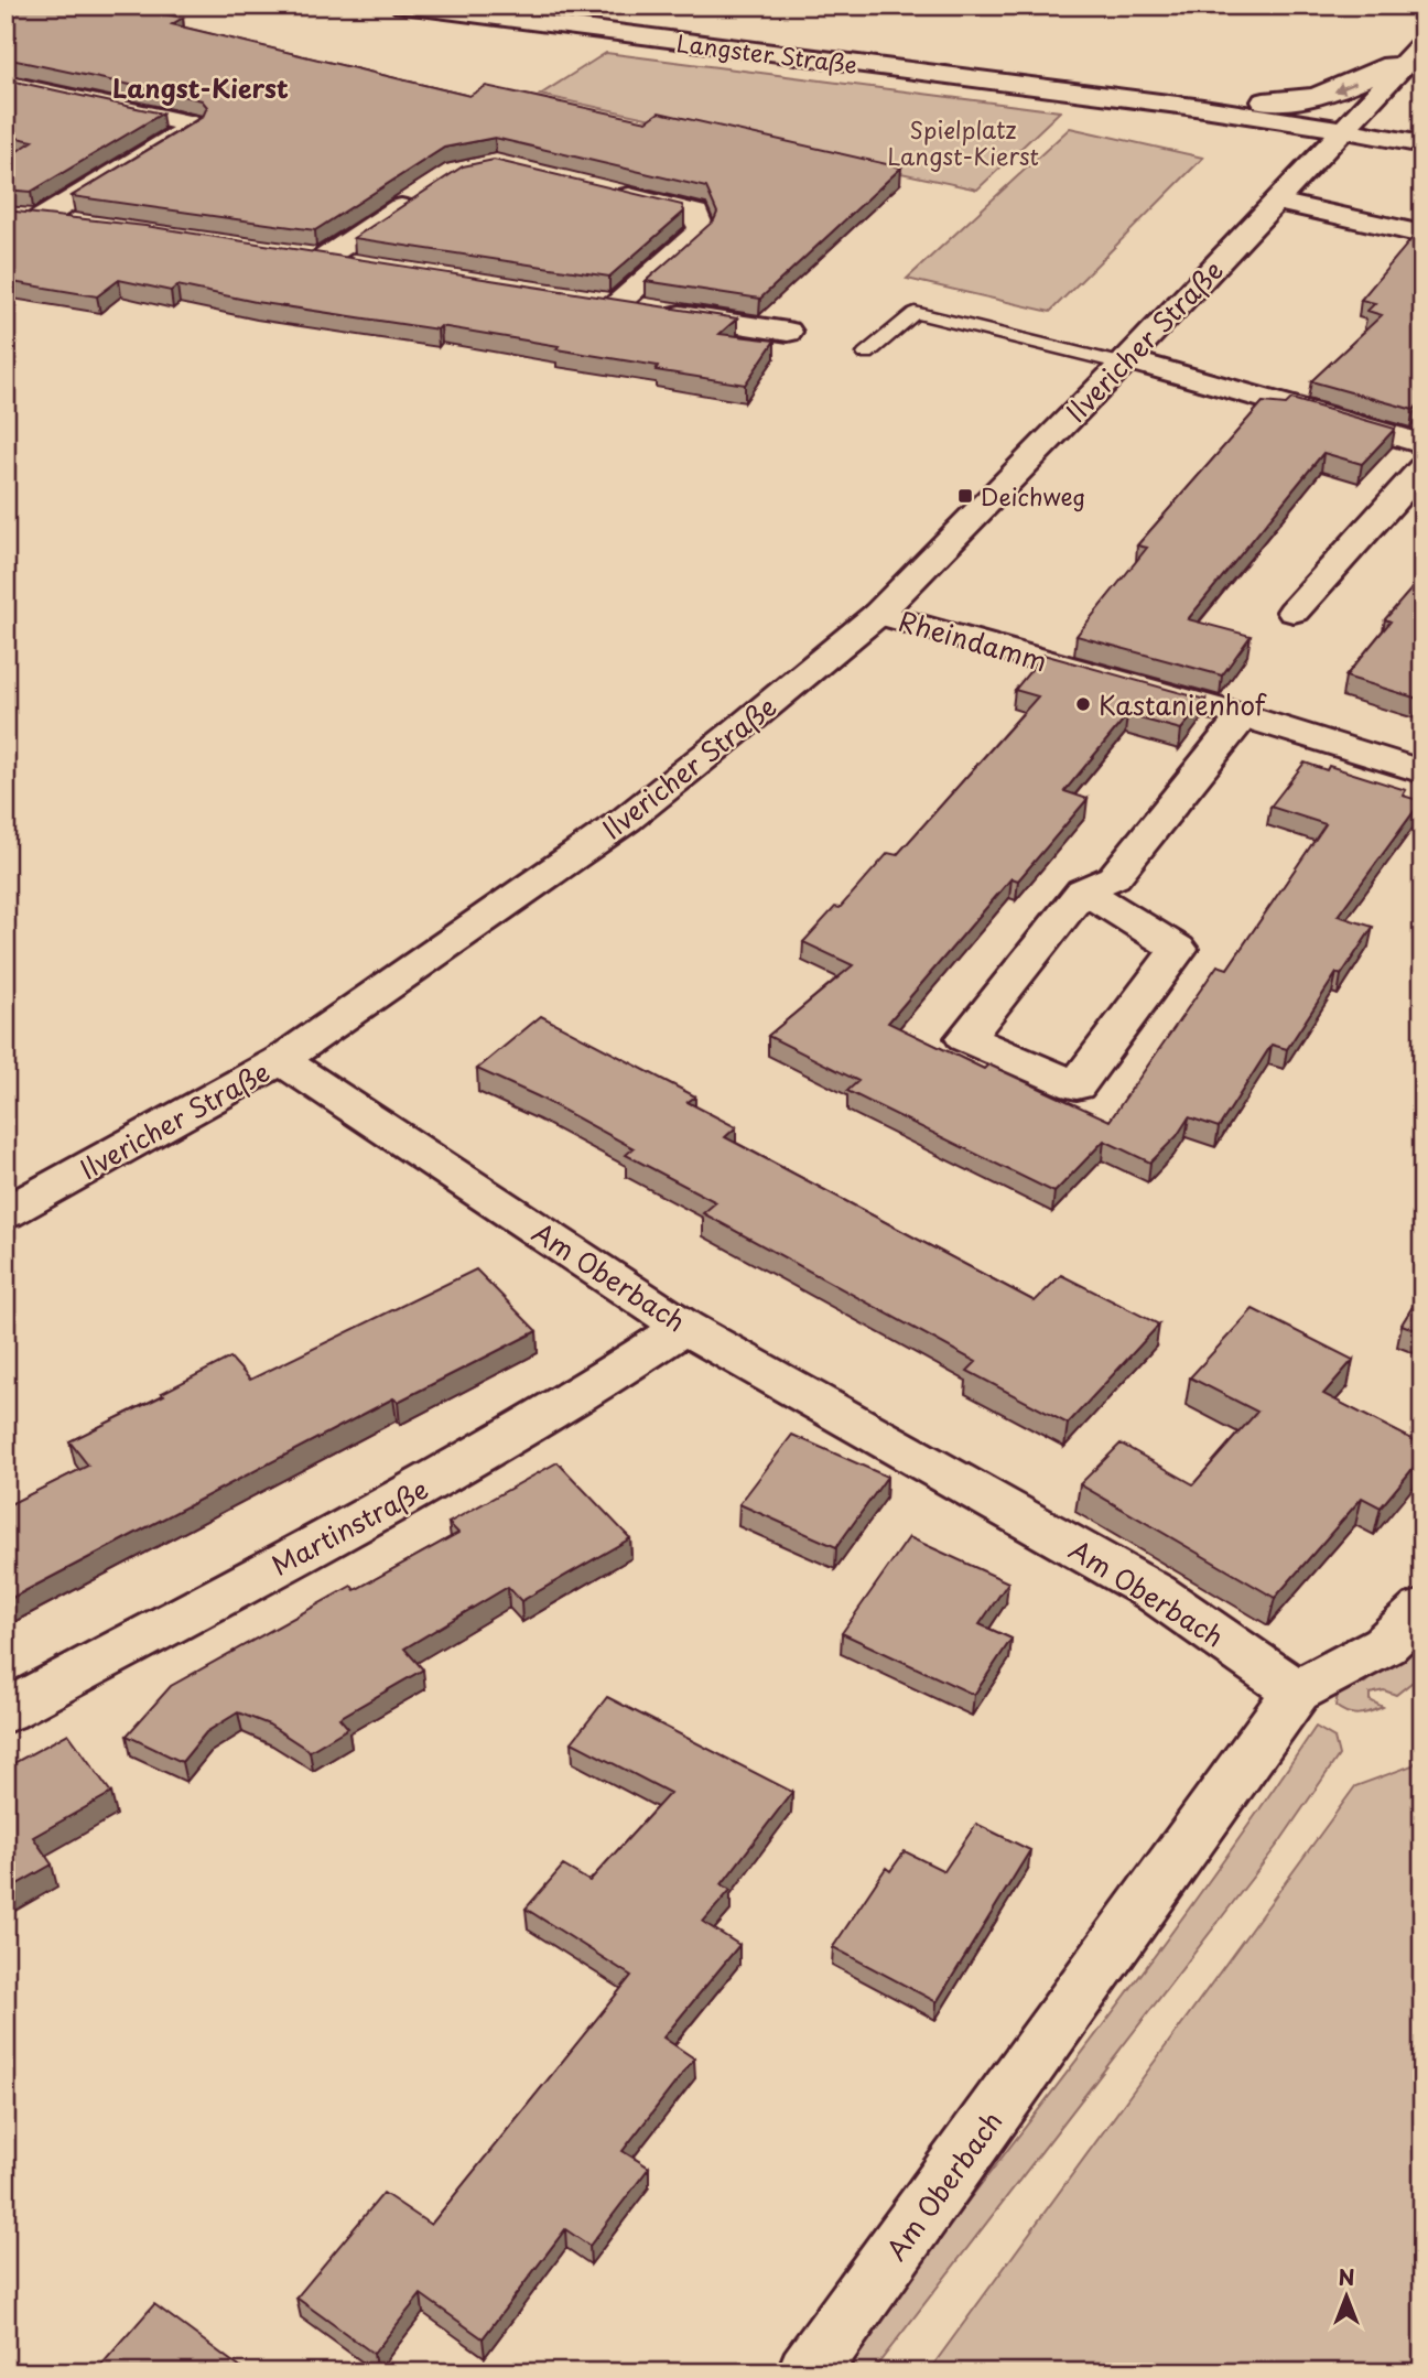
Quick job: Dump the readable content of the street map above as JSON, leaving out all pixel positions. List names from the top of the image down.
{
  "streets": {
    "street": [
      "Langster Straße",
      "Ilvericher Straße",
      "Rheindamm",
      "Am Oberbach",
      "Martinstraße"
    ]
  },
  "crossings": [
    ["Langster Straße", "Ilvericher Straße"],
    ["Ilvericher Straße", "Rheindamm"],
    ["Ilvericher Straße", "Am Oberbach"],
    ["Am Oberbach", "Martinstraße"]
  ],
  "districts": ["Langst-Kierst"],
  "parks": ["Spielplatz Langst-Kierst"],
  "places": {
    "transit": ["Deichweg"],
    "other": ["Kastanienhof"]
  },
  "north": "top"
}
